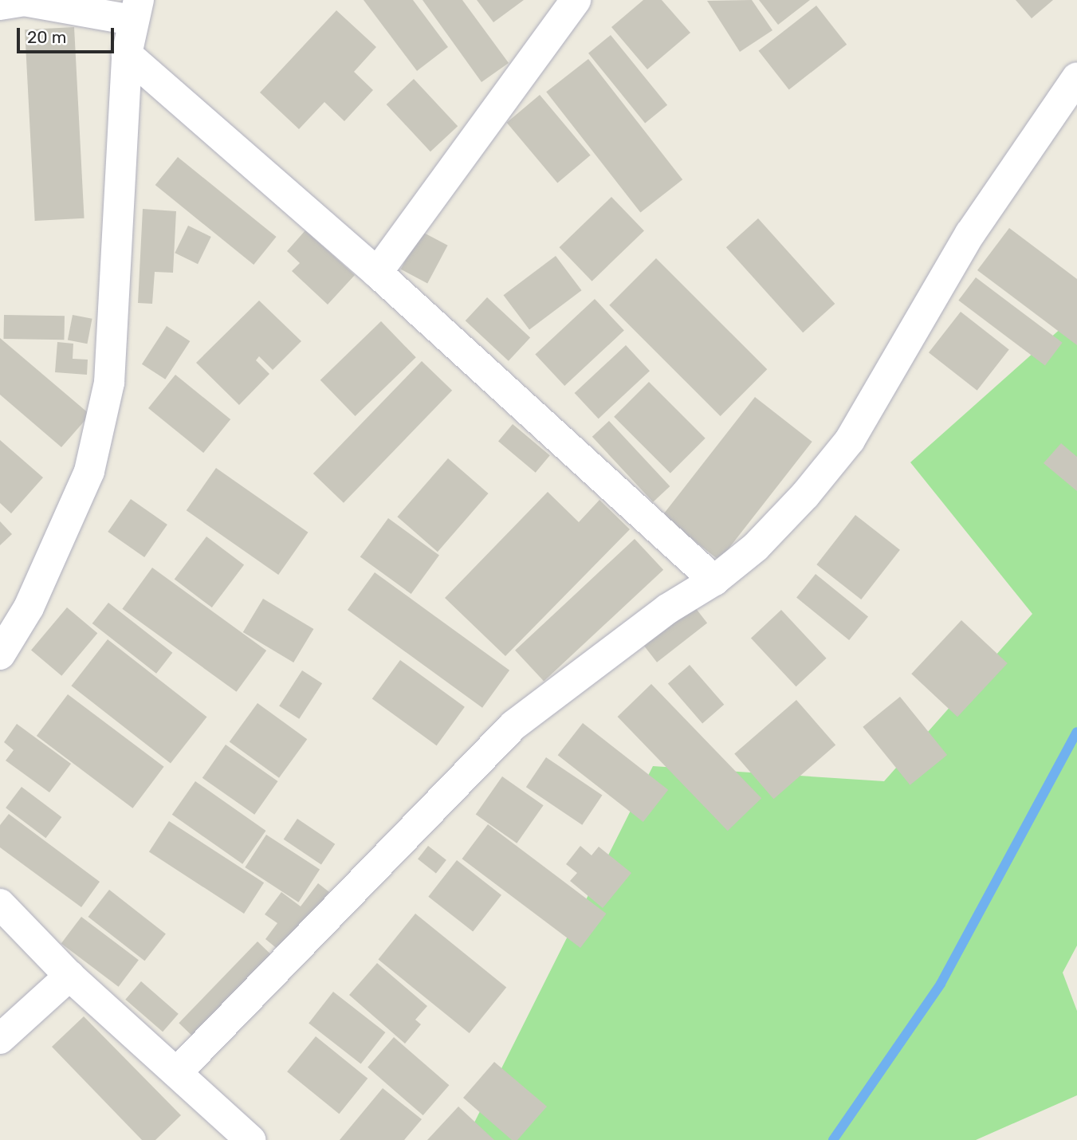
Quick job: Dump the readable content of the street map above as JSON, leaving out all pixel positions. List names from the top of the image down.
{
  "scale_bar": "20 m"
}
